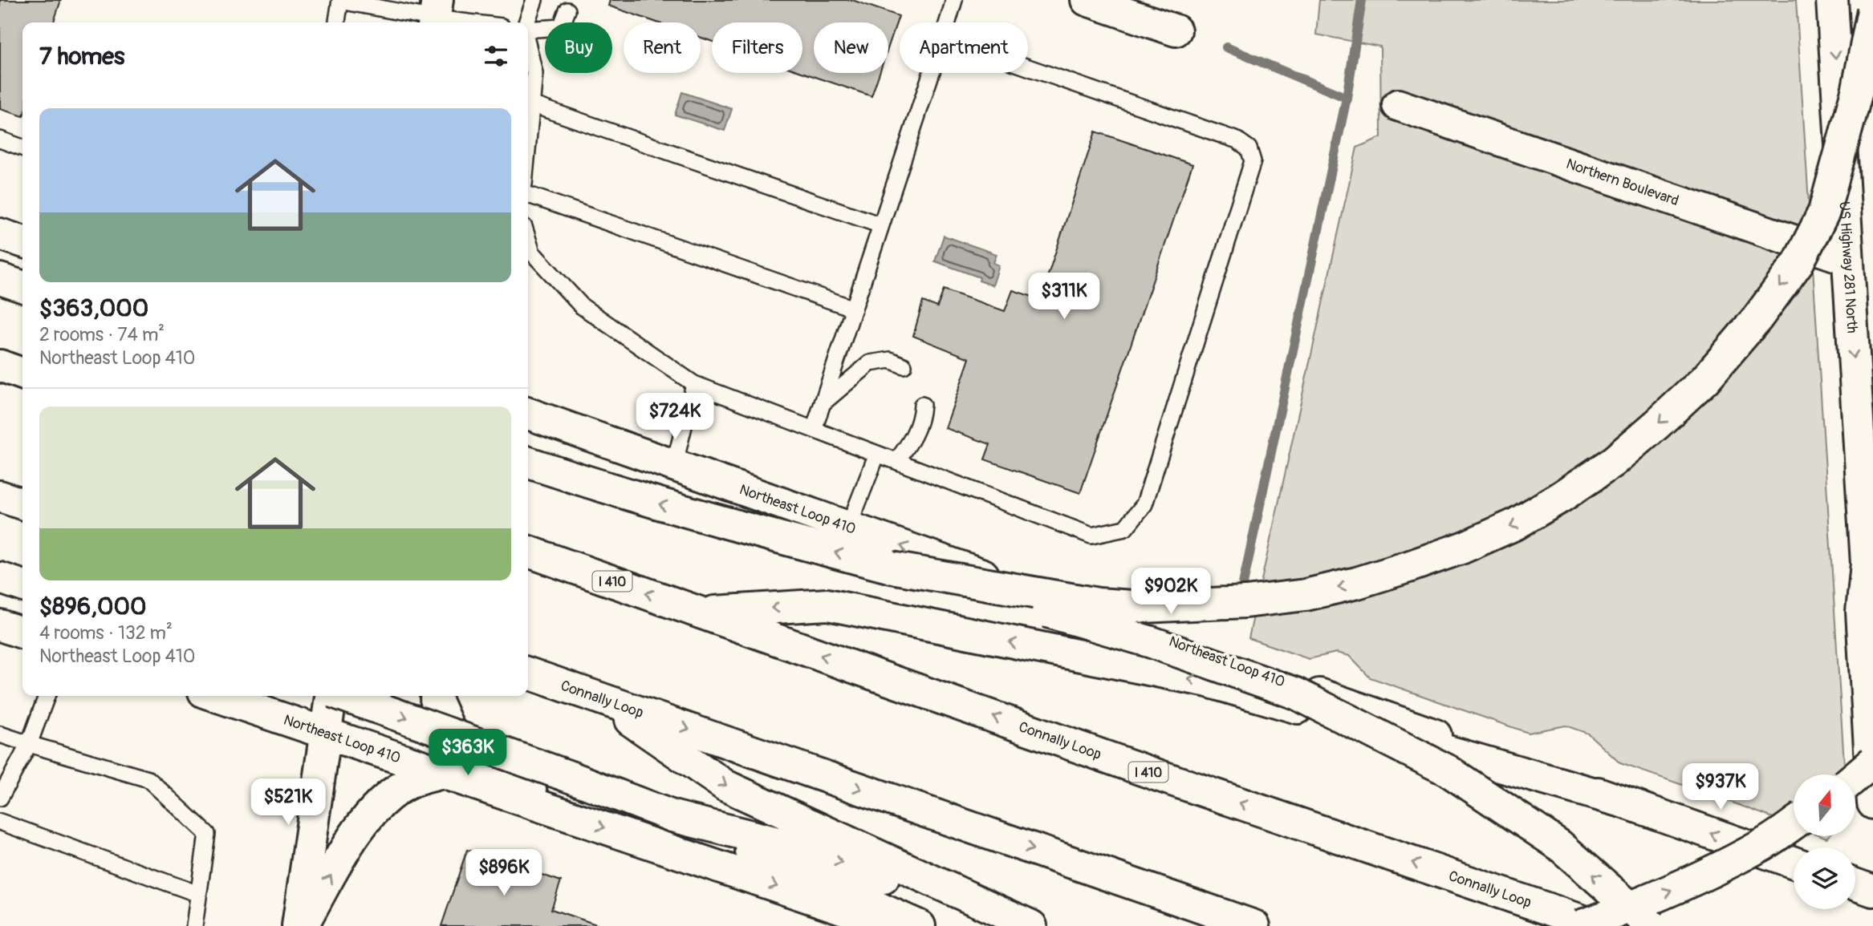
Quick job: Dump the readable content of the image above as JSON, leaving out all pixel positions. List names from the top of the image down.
{
  "streets": {
    "main road": [
      "Northern Boulevard",
      "US Highway 281 North",
      "Northeast Loop 410",
      "I 410",
      "Connally Loop"
    ]
  },
  "crossings": [
    ["Northern Boulevard", "US Highway 281 North"]
  ],
  "one_way": ["US Highway 281 North"],
  "north": "top",
  "page": {
    "chip": [
      "Buy",
      "Rent",
      "Filters",
      "New",
      "Apartment"
    ],
    "heading": "7 homes",
    "list": [
      {
        "name": "$363,000",
        "note": "2 rooms · 74 m² · Northeast Loop 410"
      },
      {
        "name": "$896,000",
        "note": "4 rooms · 132 m² · Northeast Loop 410"
      }
    ],
    "price": [
      "$311K",
      "$724K",
      "$902K",
      "$363K",
      "$937K",
      "$521K",
      "$896K"
    ]
  }
}
